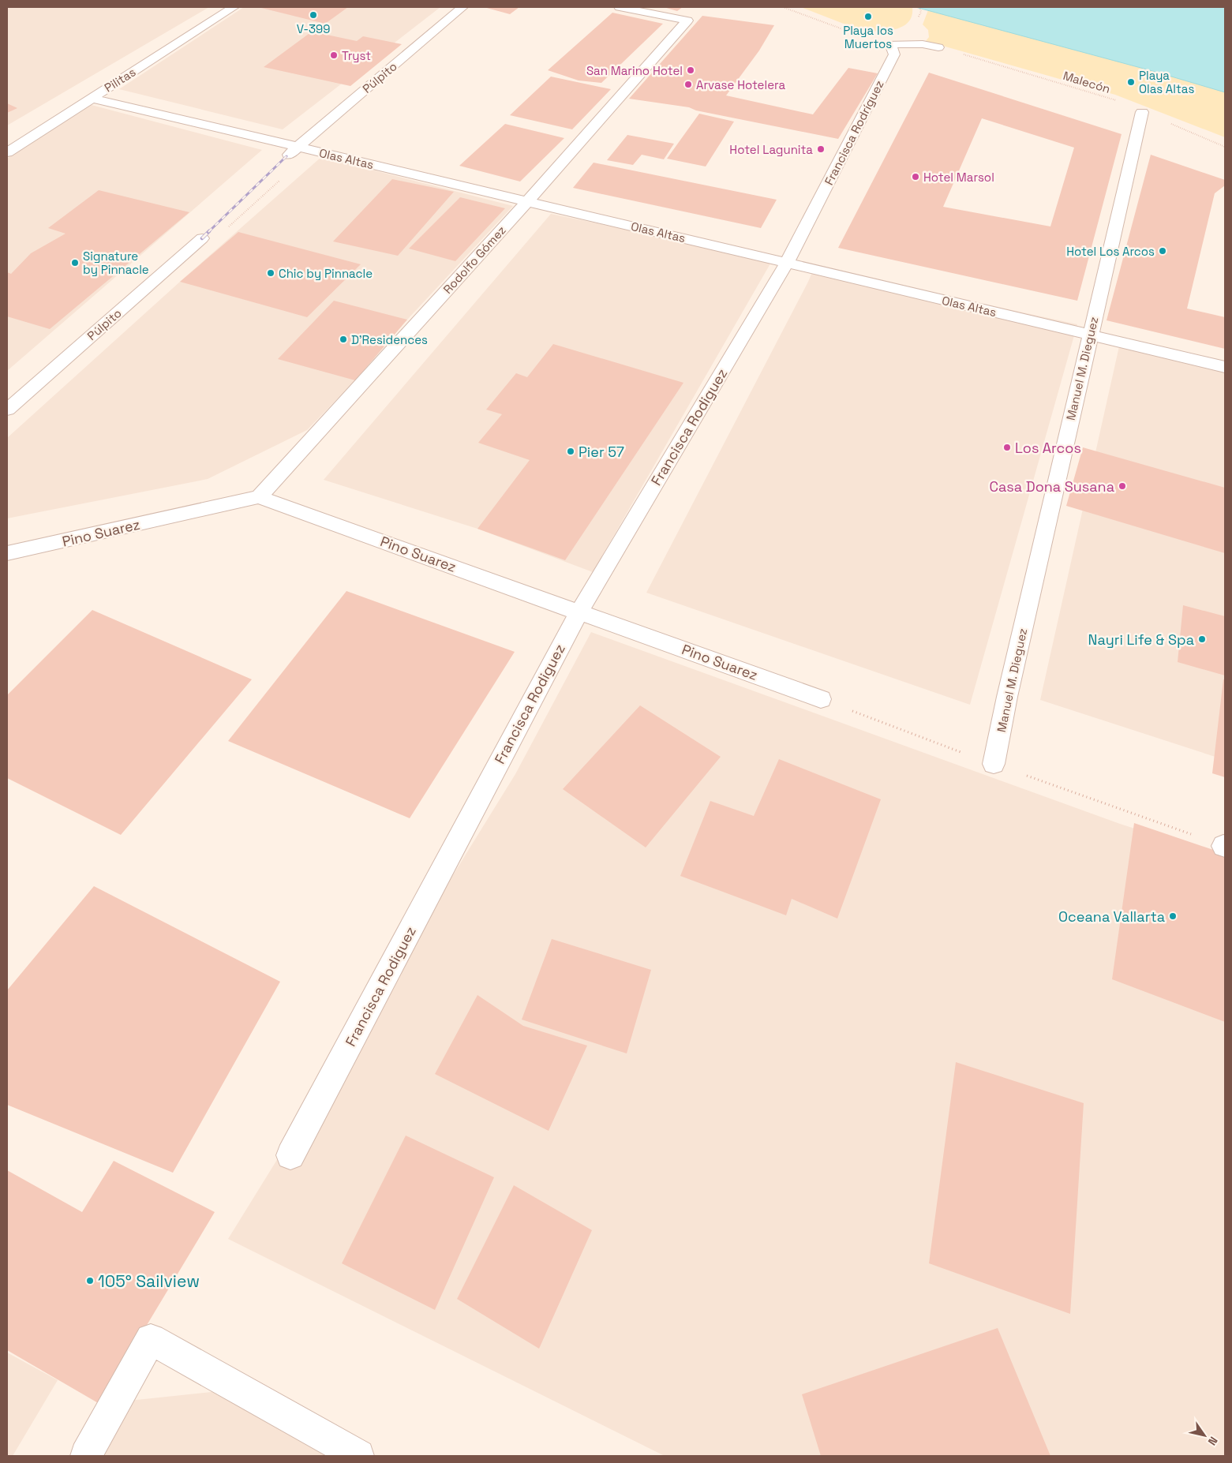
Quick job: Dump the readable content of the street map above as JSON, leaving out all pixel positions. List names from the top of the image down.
{
  "streets": {
    "street": [
      "Púlpito",
      "Pilitas",
      "Francisca Rodríguez",
      "Olas Altas",
      "Rodolfo Gómez",
      "Manuel M. Dieguez",
      "Francisca Rodiguez",
      "Pino Suarez"
    ],
    "path": ["Malecón"]
  },
  "crossings": [
    ["Púlpito", "Olas Altas"],
    ["Pilitas", "Olas Altas"],
    ["Malecón", "Manuel M. Dieguez"],
    ["Francisca Rodríguez", "Olas Altas"],
    ["Francisca Rodríguez", "Francisca Rodiguez"],
    ["Olas Altas", "Rodolfo Gómez"],
    ["Olas Altas", "Manuel M. Dieguez"],
    ["Olas Altas", "Francisca Rodiguez"],
    ["Rodolfo Gómez", "Pino Suarez"],
    ["Francisca Rodiguez", "Pino Suarez"]
  ],
  "places": [
    "V-399",
    "Playa los Muertos",
    "Tryst",
    "San Marino Hotel",
    "Playa Olas Altas",
    "Arvase Hotelera",
    "Hotel Lagunita",
    "Hotel Marsol",
    "Hotel Los Arcos",
    "Signature by Pinnacle",
    "Chic by Pinnacle",
    "D'Residences",
    "Los Arcos",
    "Pier 57",
    "Casa Dona Susana",
    "Nayri Life & Spa",
    "Oceana Vallarta",
    "105° Sailview"
  ],
  "north": "bottom right"
}
